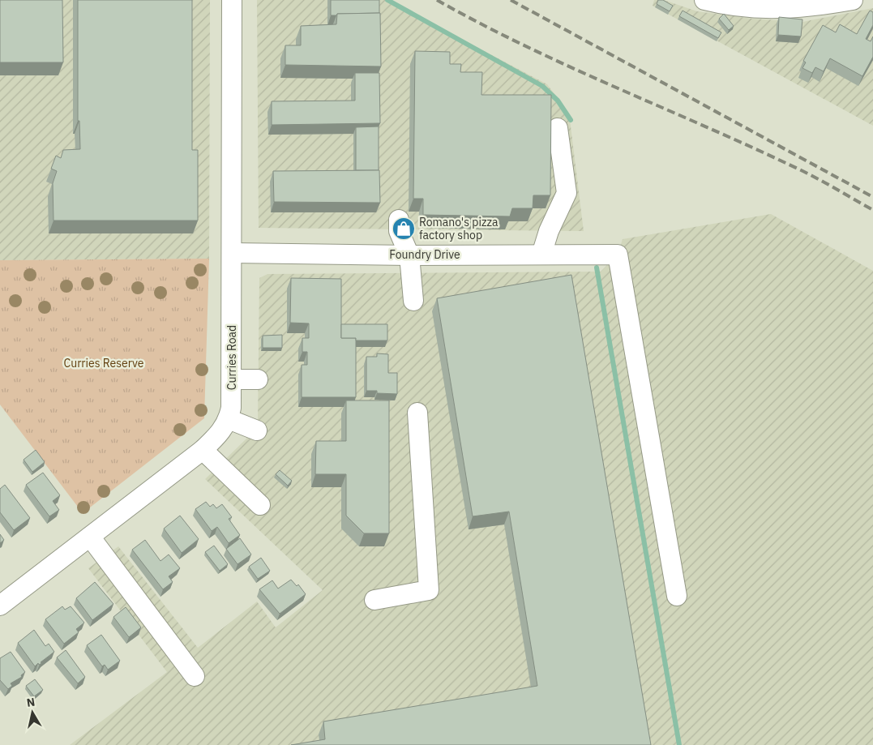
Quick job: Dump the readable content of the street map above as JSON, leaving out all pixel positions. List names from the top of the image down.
{
  "streets": {
    "street": ["Foundry Drive", "Curries Road"]
  },
  "crossings": [
    ["Foundry Drive", "Curries Road"]
  ],
  "parks": ["Curries Reserve"],
  "places": {
    "shop": ["Romano's pizza factory shop"]
  },
  "north": "top"
}
